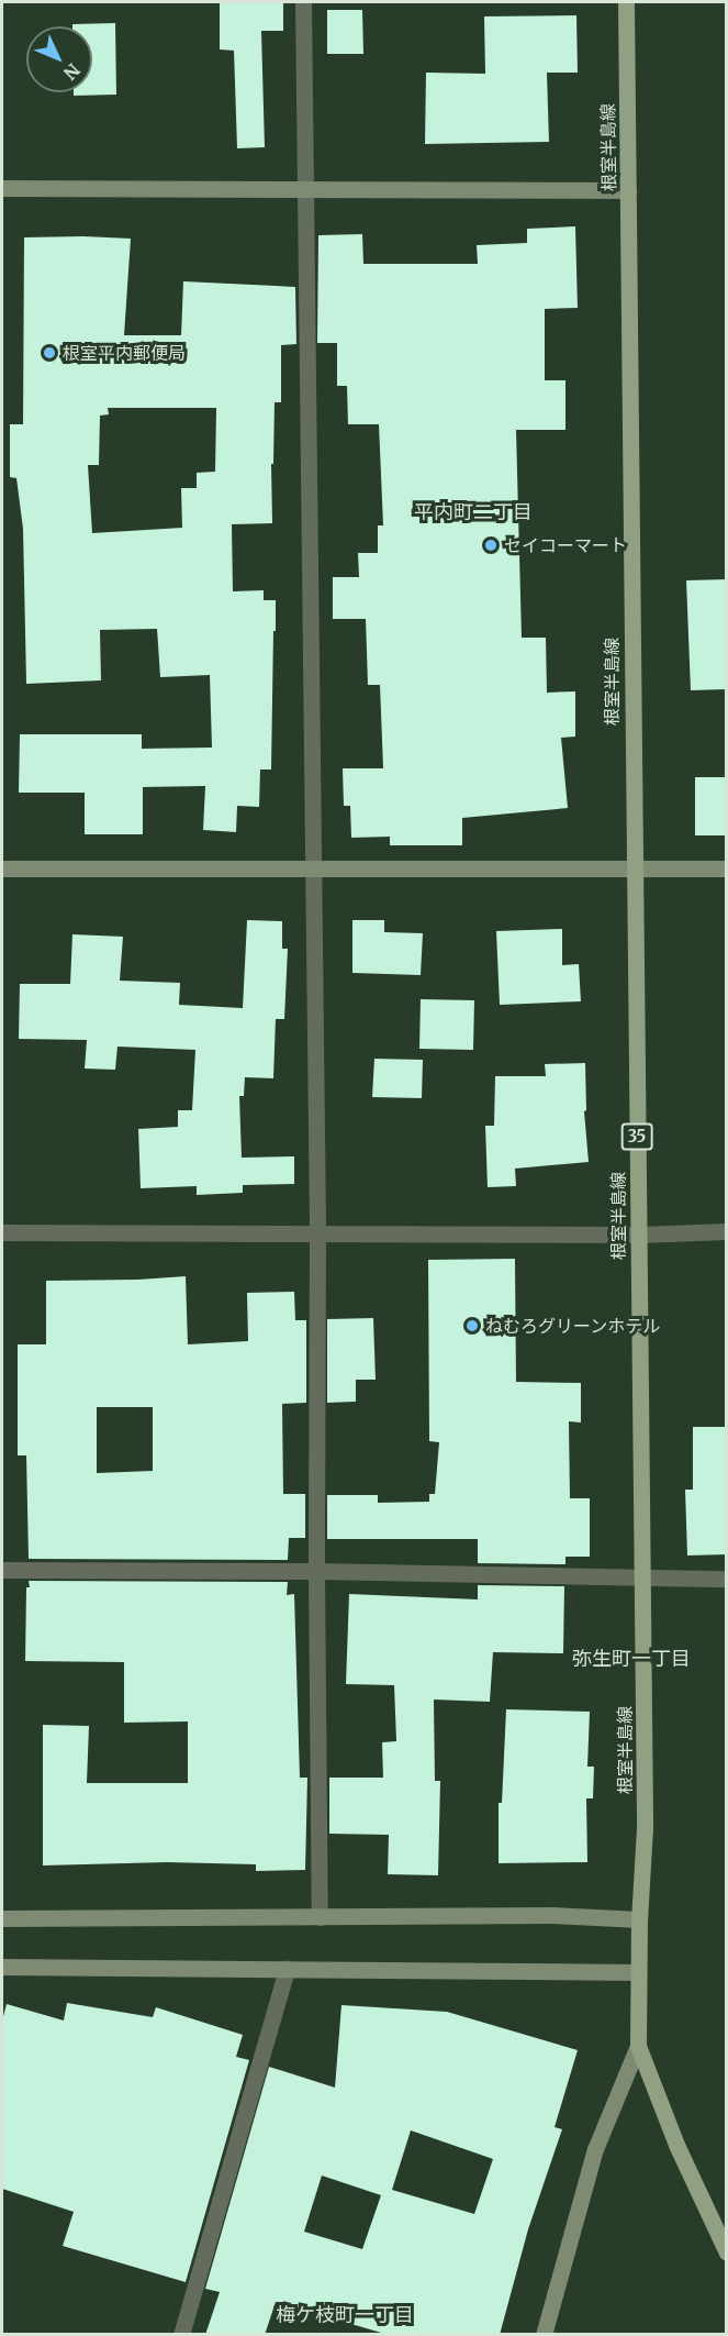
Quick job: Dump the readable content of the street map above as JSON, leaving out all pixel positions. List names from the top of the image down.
{
  "streets": {
    "main road": ["根室半島線", "35"]
  },
  "districts": ["平内町二丁目", "弥生町一丁目", "梅ケ枝町一丁目"],
  "places": ["根室平内郵便局", "セイコーマート", "ねむろグリーンホテル"],
  "north": "bottom right"
}
